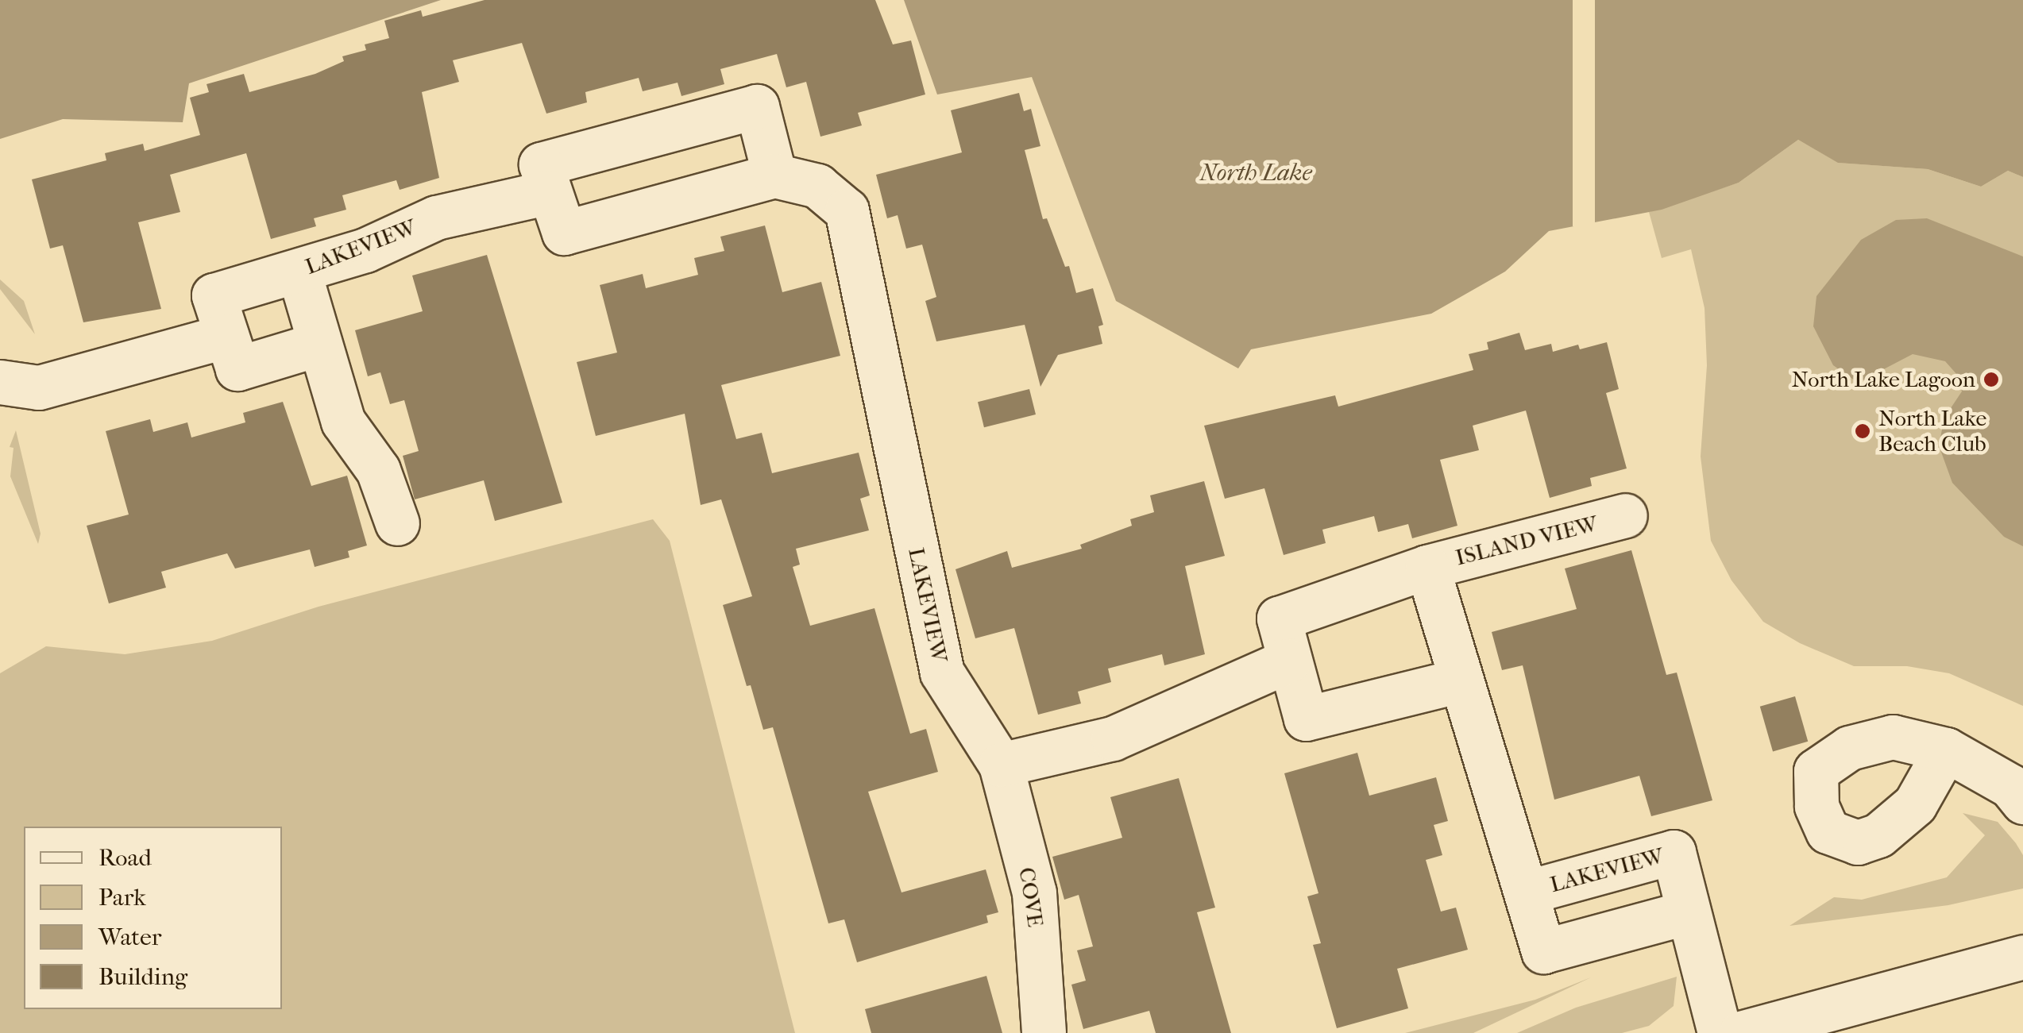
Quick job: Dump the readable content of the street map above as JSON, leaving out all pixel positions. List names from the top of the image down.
{
  "streets": {
    "street": ["LAKEVIEW", "ISLAND VIEW", "COVE"]
  },
  "crossings": [
    ["LAKEVIEW", "ISLAND VIEW"],
    ["LAKEVIEW", "COVE"]
  ],
  "water": ["North Lake"],
  "places": ["North Lake Lagoon", "North Lake Beach Club"],
  "legend": [
    "Road",
    "Park",
    "Water",
    "Building"
  ]
}
